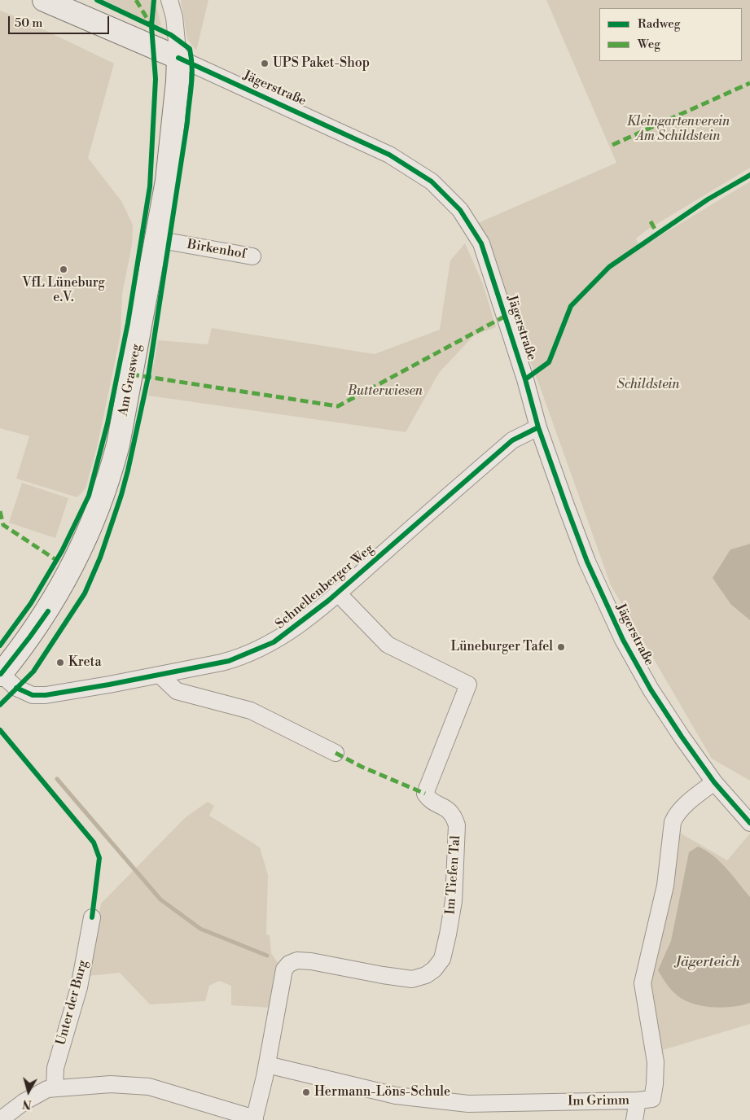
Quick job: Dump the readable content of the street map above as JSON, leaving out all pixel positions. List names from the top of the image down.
{
  "streets": {
    "main road": ["Am Grasweg"],
    "street": [
      "Jägerstraße",
      "Birkenhof",
      "Schnellenberger Weg",
      "Im Tiefen Tal",
      "Unter der Burg",
      "Im Grimm"
    ]
  },
  "crossings": [
    ["Jägerstraße", "Am Grasweg"],
    ["Jägerstraße", "Schnellenberger Weg"],
    ["Jägerstraße", "Im Grimm"],
    ["Birkenhof", "Am Grasweg"],
    ["Am Grasweg", "Schnellenberger Weg"],
    ["Schnellenberger Weg", "Im Tiefen Tal"],
    ["Im Tiefen Tal", "Im Grimm"]
  ],
  "water": ["Jägerteich"],
  "parks": ["Kleingartenverein Am Schildstein", "Schildstein", "Butterwiesen"],
  "places": [
    "UPS Paket-Shop",
    "VfL Lüneburg e.V.",
    "Lüneburger Tafel",
    "Kreta",
    "Hermann-Löns-Schule"
  ],
  "legend": ["Radweg", "Weg"],
  "scale_bar": "50 m",
  "north": "bottom"
}
